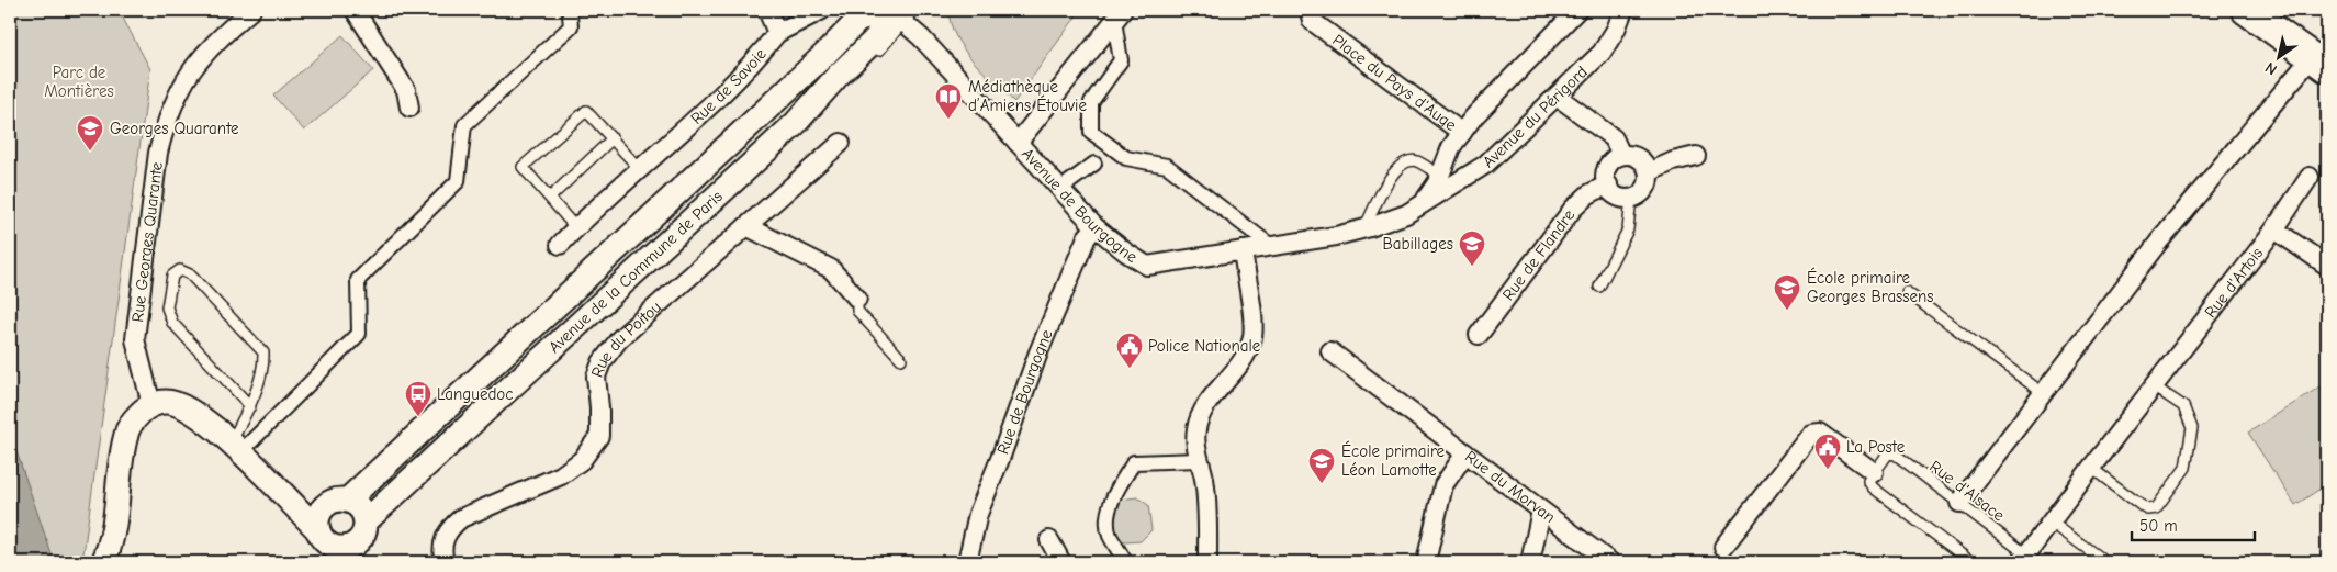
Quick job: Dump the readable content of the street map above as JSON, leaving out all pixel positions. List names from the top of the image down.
{
  "streets": {
    "street": [
      "Place du Pays d'Auge",
      "Rue de Savoie",
      "Avenue du Périgord",
      "Avenue de Bourgogne",
      "Rue Georges Quarante",
      "Rue de Flandre",
      "Avenue de la Commune de Paris",
      "Rue d'Artois",
      "Rue du Poitou",
      "Rue de Bourgogne",
      "Rue du Morvan"
    ],
    "lane": ["Rue d'Alsace"]
  },
  "crossings": [
    ["Place du Pays d'Auge", "Avenue du Périgord"],
    ["Avenue du Périgord", "Avenue de Bourgogne"],
    ["Avenue de Bourgogne", "Avenue de la Commune de Paris"],
    ["Avenue de Bourgogne", "Rue de Bourgogne"],
    ["Rue d'Artois", "Rue d'Alsace"]
  ],
  "parks": ["Parc de Montières"],
  "places": {
    "library": ["Médiathèque d’Amiens Étouvie"],
    "school or university": [
      "Georges Quarante",
      "Babillages",
      "École primaire Georges Brassens",
      "École primaire Léon Lamotte"
    ],
    "public building": ["Police Nationale", "La Poste"],
    "bus stop": ["Languedoc"]
  },
  "scale_bar": "50 m",
  "north": "bottom left"
}
